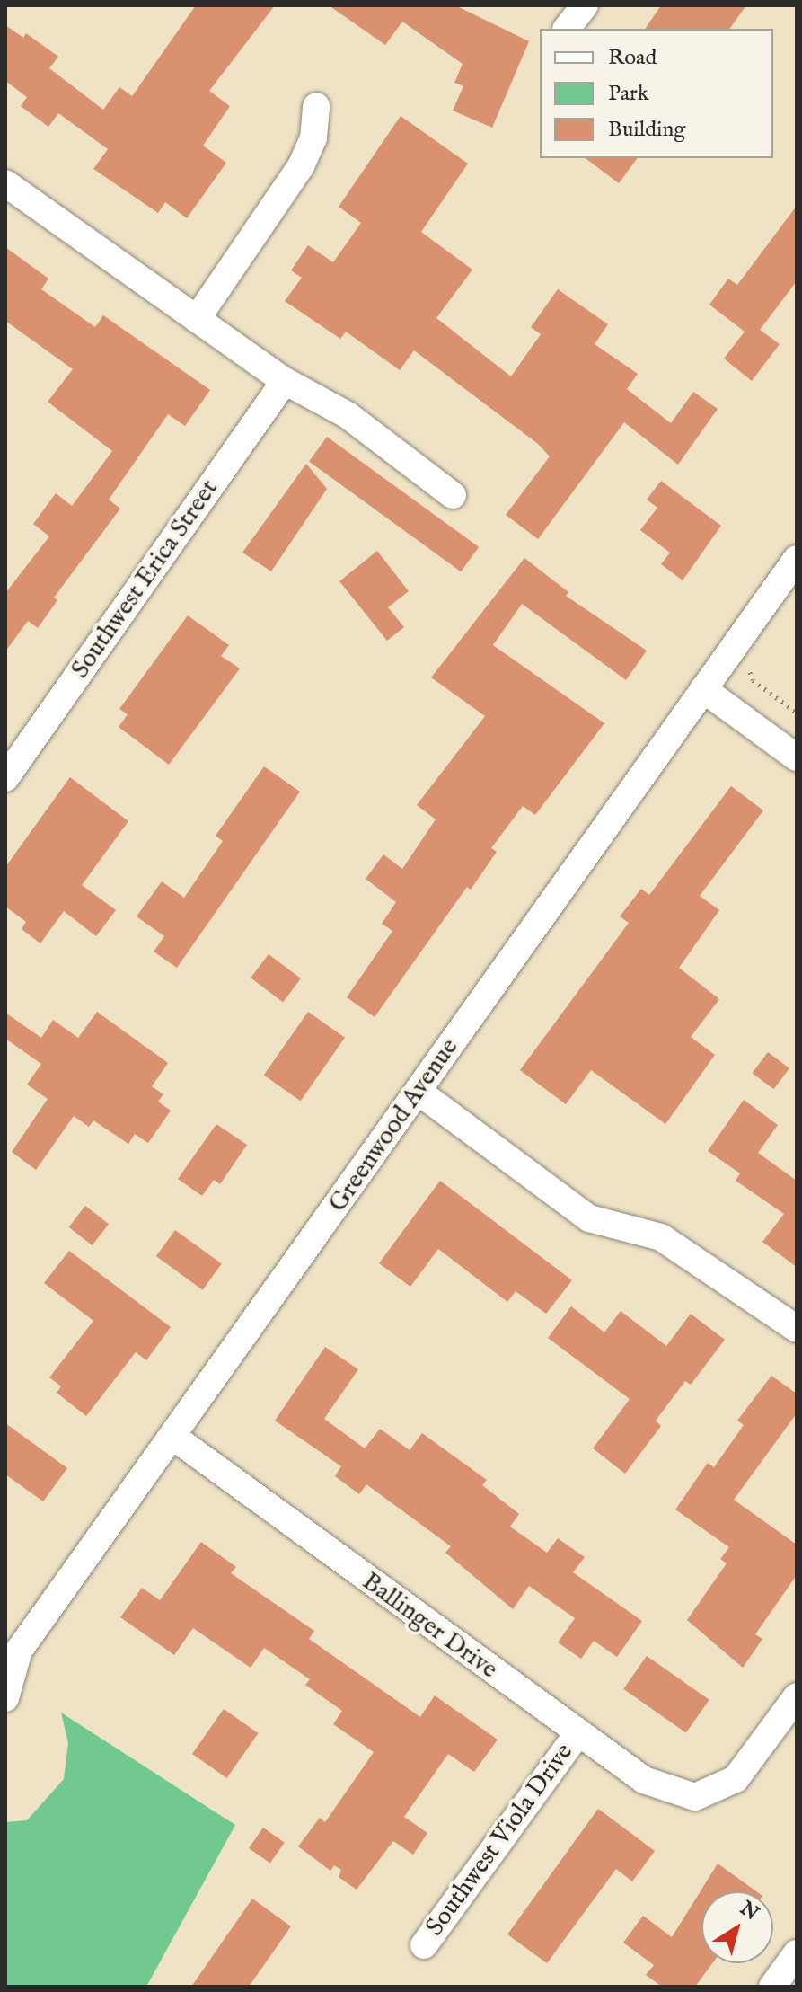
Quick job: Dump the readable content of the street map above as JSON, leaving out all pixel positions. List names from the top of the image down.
{
  "streets": {
    "street": [
      "Southwest Erica Street",
      "Greenwood Avenue",
      "Ballinger Drive",
      "Southwest Viola Drive"
    ]
  },
  "crossings": [
    ["Greenwood Avenue", "Ballinger Drive"],
    ["Ballinger Drive", "Southwest Viola Drive"]
  ],
  "legend": ["Road", "Park", "Building"],
  "north": "top right"
}
